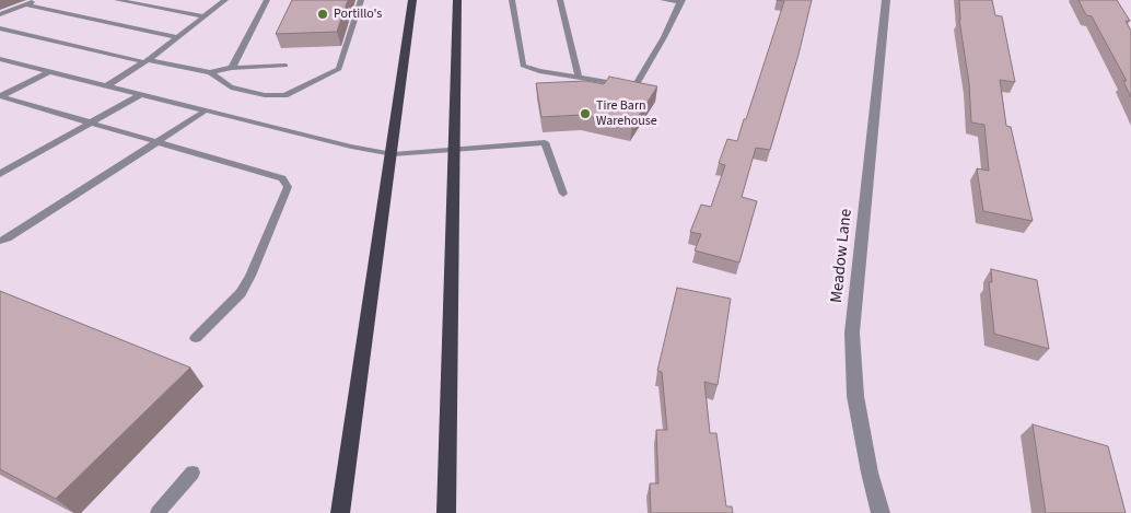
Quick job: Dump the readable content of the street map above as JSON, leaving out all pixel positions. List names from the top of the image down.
{
  "streets": {
    "street": ["Meadow Lane"]
  },
  "places": ["Portillo's", "Tire Barn Warehouse"]
}
